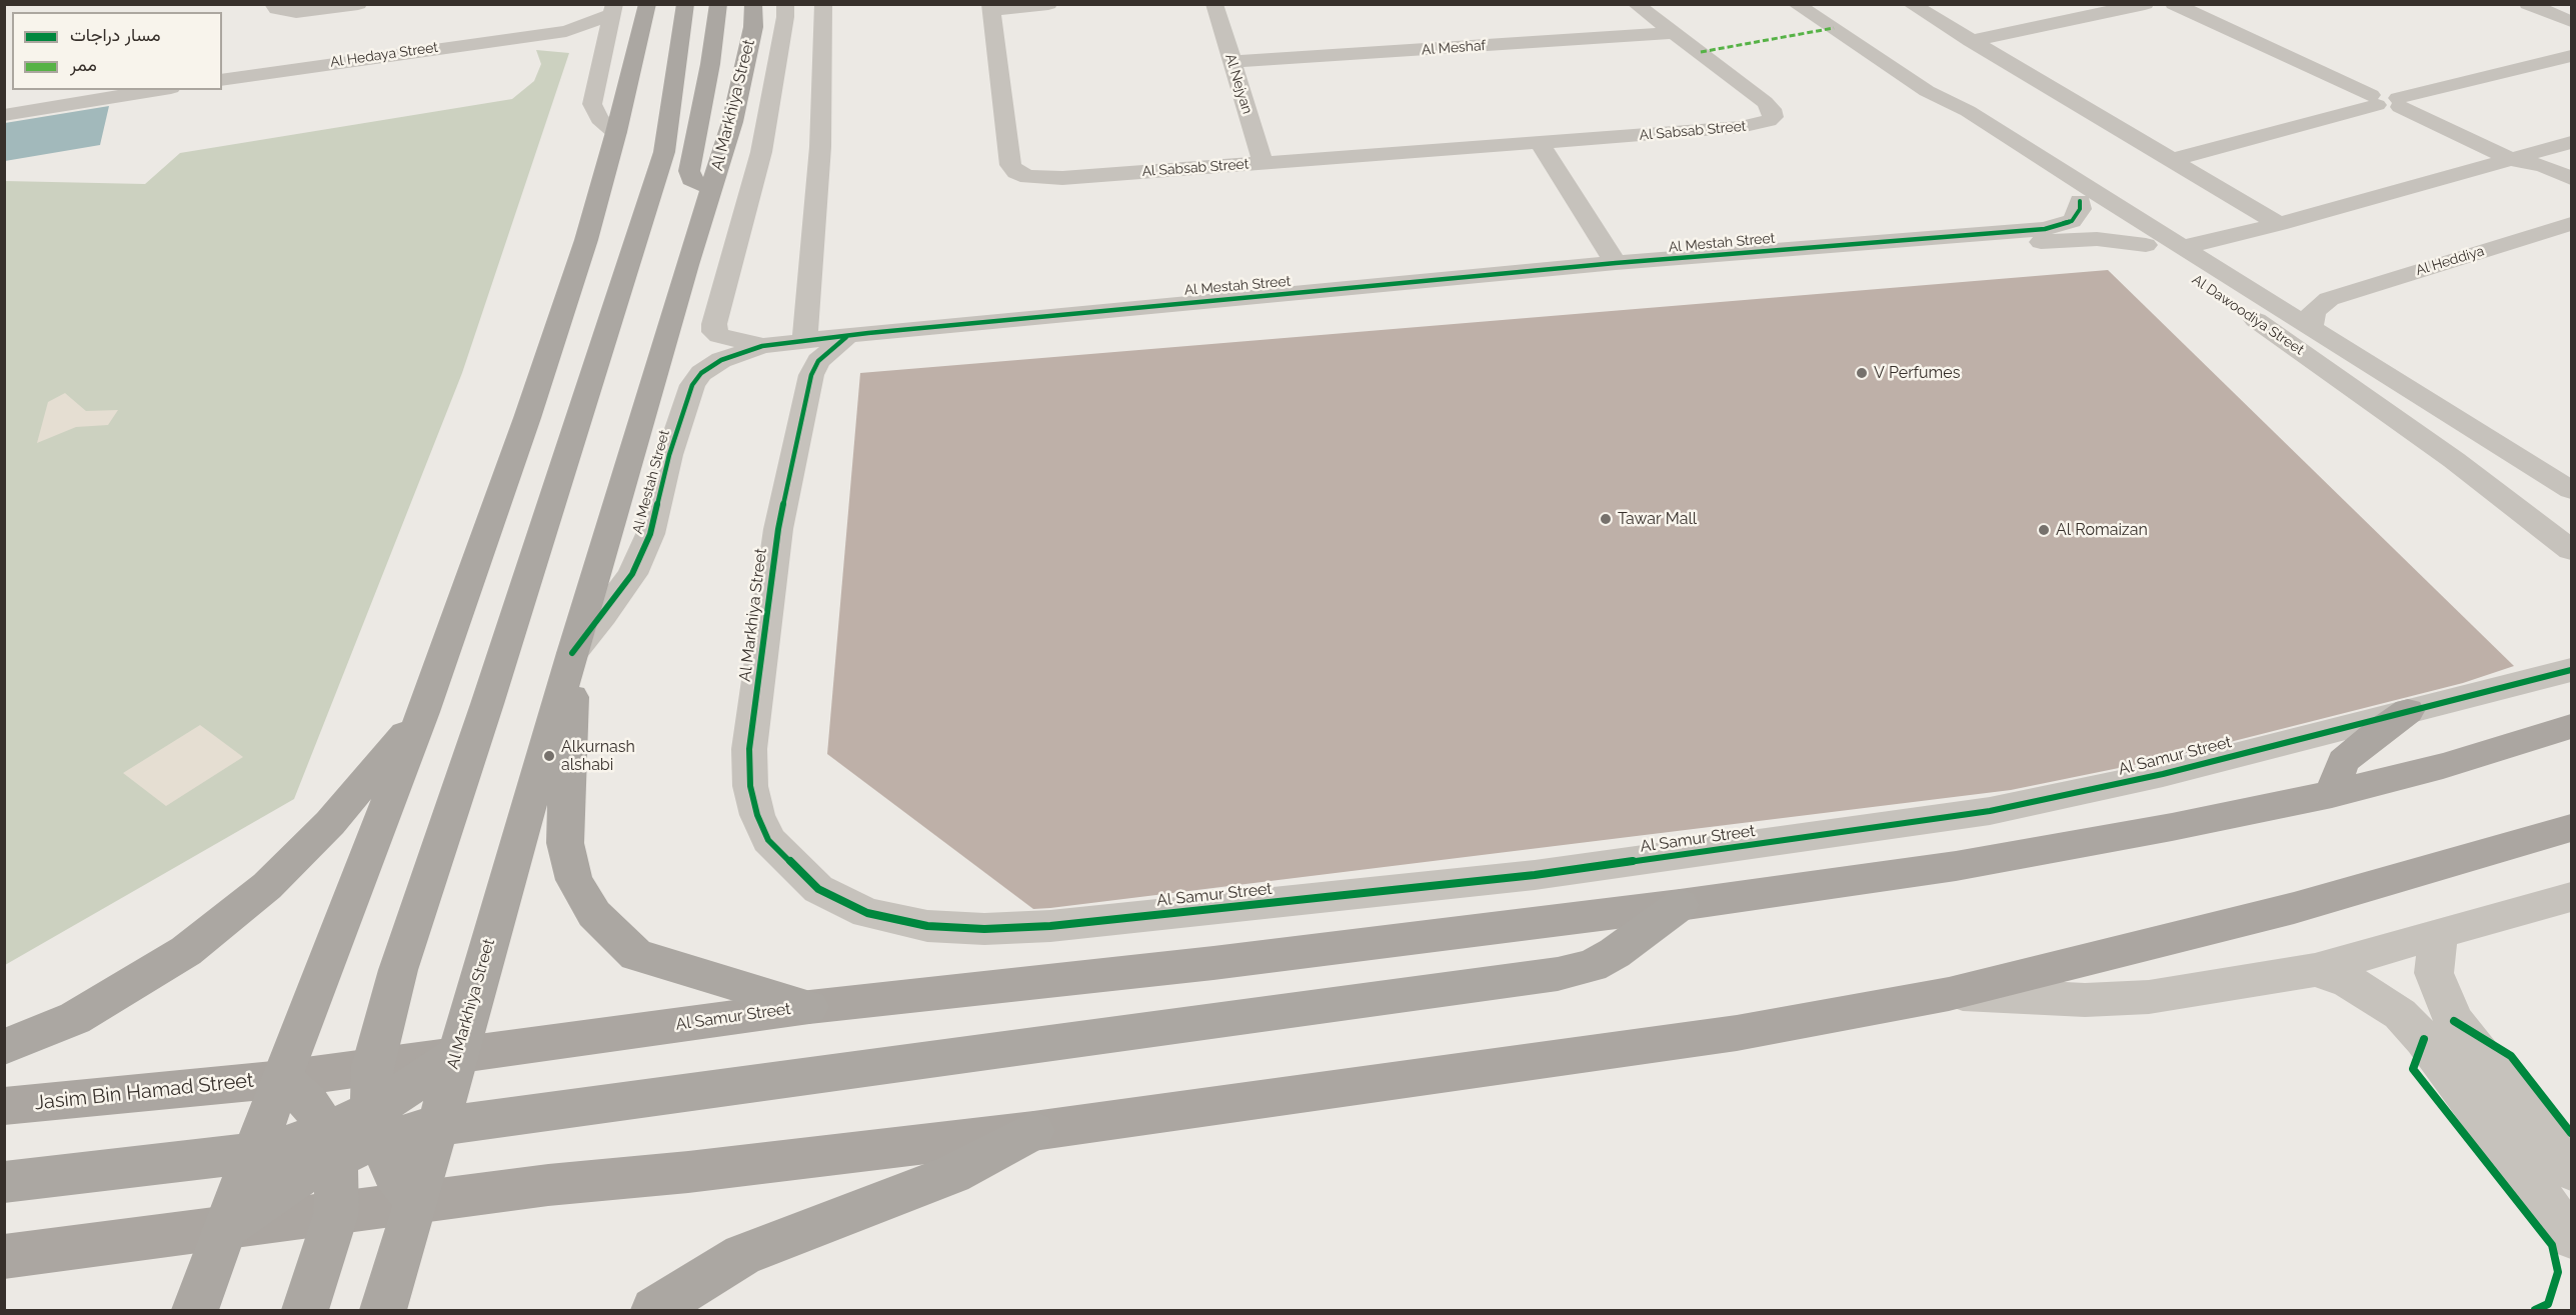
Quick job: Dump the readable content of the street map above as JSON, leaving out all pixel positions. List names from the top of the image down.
{
  "streets": {
    "highway": ["Al Markhiya Street"],
    "main road": ["Al Samur Street", "Jasim Bin Hamad Street"],
    "street": [
      "Al Meshaf",
      "Al Hedaya Street",
      "Al Nejyan",
      "Al Sabsab Street",
      "Al Mestah Street",
      "Al Heddiya",
      "Al Dawoodiya Street"
    ]
  },
  "crossings": [
    ["Al Meshaf", "Al Nejyan"],
    ["Al Meshaf", "Al Sabsab Street"],
    ["Al Nejyan", "Al Sabsab Street"],
    ["Al Markhiya Street", "Al Mestah Street"],
    ["Al Markhiya Street", "Al Samur Street"],
    ["Al Mestah Street", "Al Dawoodiya Street"],
    ["Al Heddiya", "Al Dawoodiya Street"],
    ["Al Samur Street", "Jasim Bin Hamad Street"]
  ],
  "places": [
    "V Perfumes",
    "Tawar Mall",
    "Al Romaizan",
    "Alkurnash alshabi"
  ],
  "legend": ["مسار دراجات", "ممر"]
}
